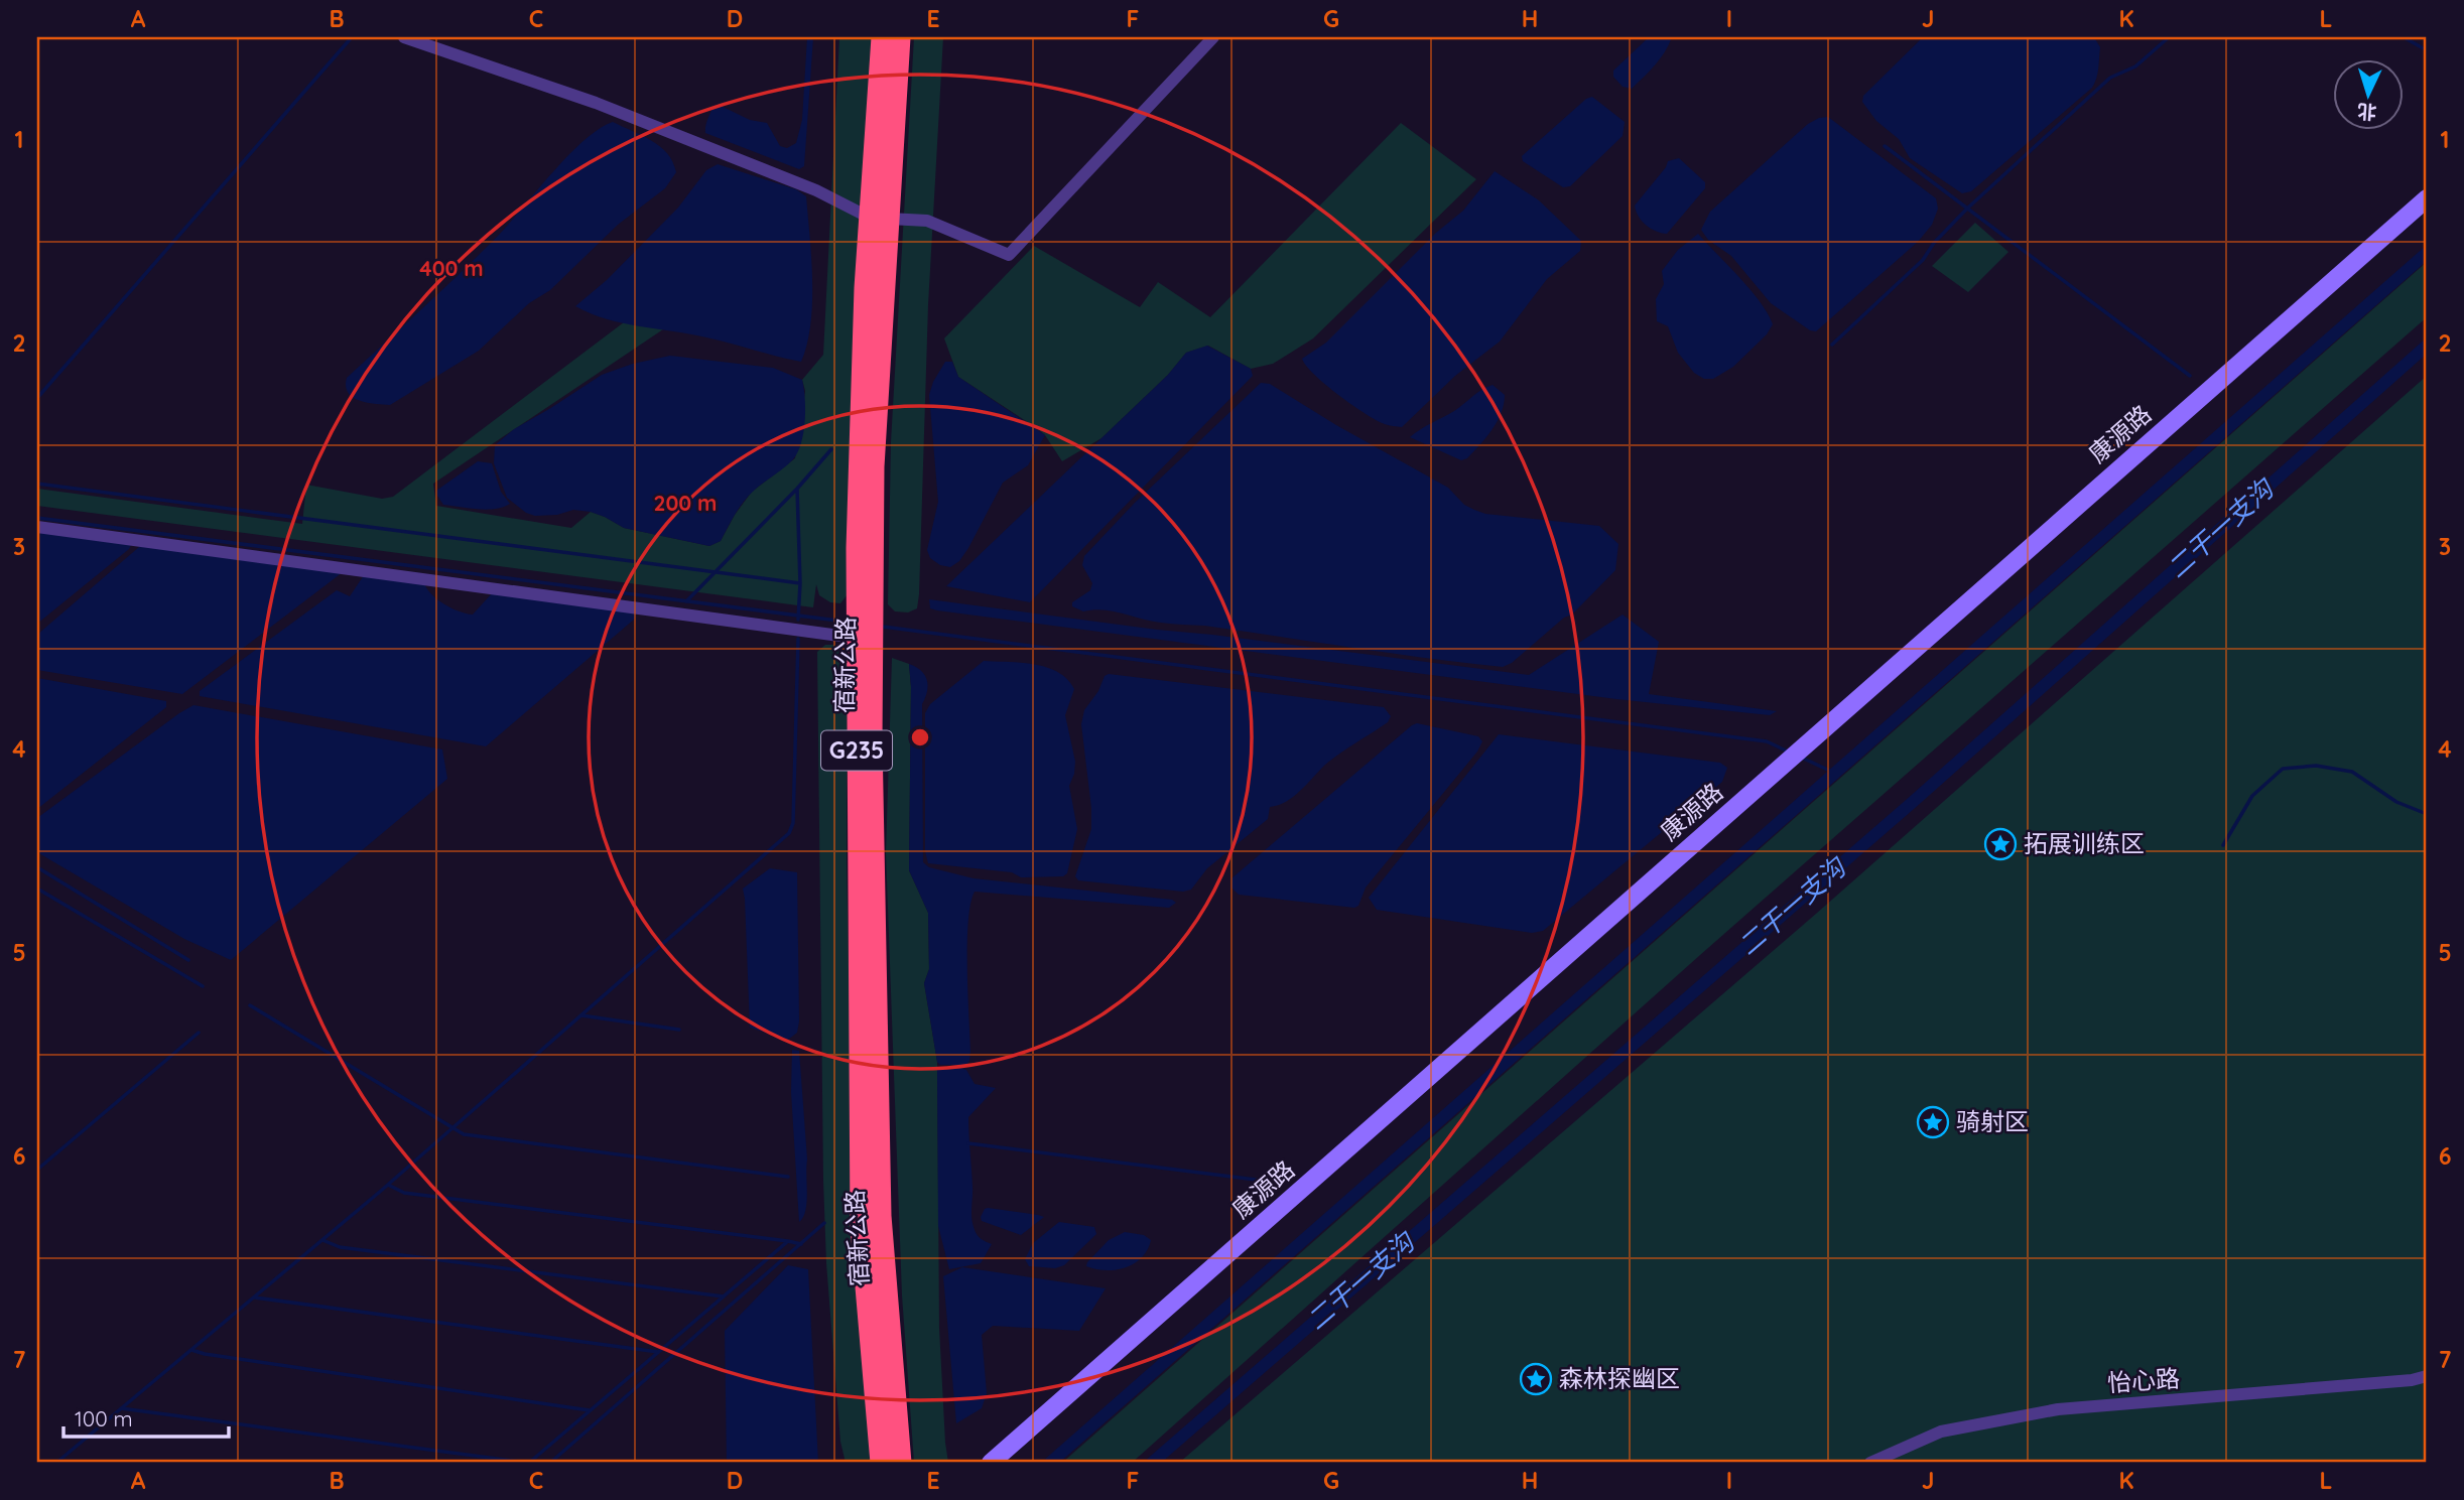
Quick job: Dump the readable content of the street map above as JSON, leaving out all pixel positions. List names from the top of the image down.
{
  "streets": {
    "highway": ["宿新公路", "G235"],
    "street": ["康源路", "怡心路"]
  },
  "water": ["二干一支沟"],
  "places": {
    "place": ["拓展训练区", "骑射区", "森林探幽区"]
  },
  "scale_bar": "100 m",
  "north": "bottom",
  "grid": {
    "columns": [
      "A",
      "B",
      "C",
      "D",
      "E",
      "F",
      "G",
      "H",
      "I",
      "J",
      "K",
      "L"
    ],
    "rows": [
      "1",
      "2",
      "3",
      "4",
      "5",
      "6",
      "7"
    ]
  },
  "rings": ["400 m", "200 m"]
}
